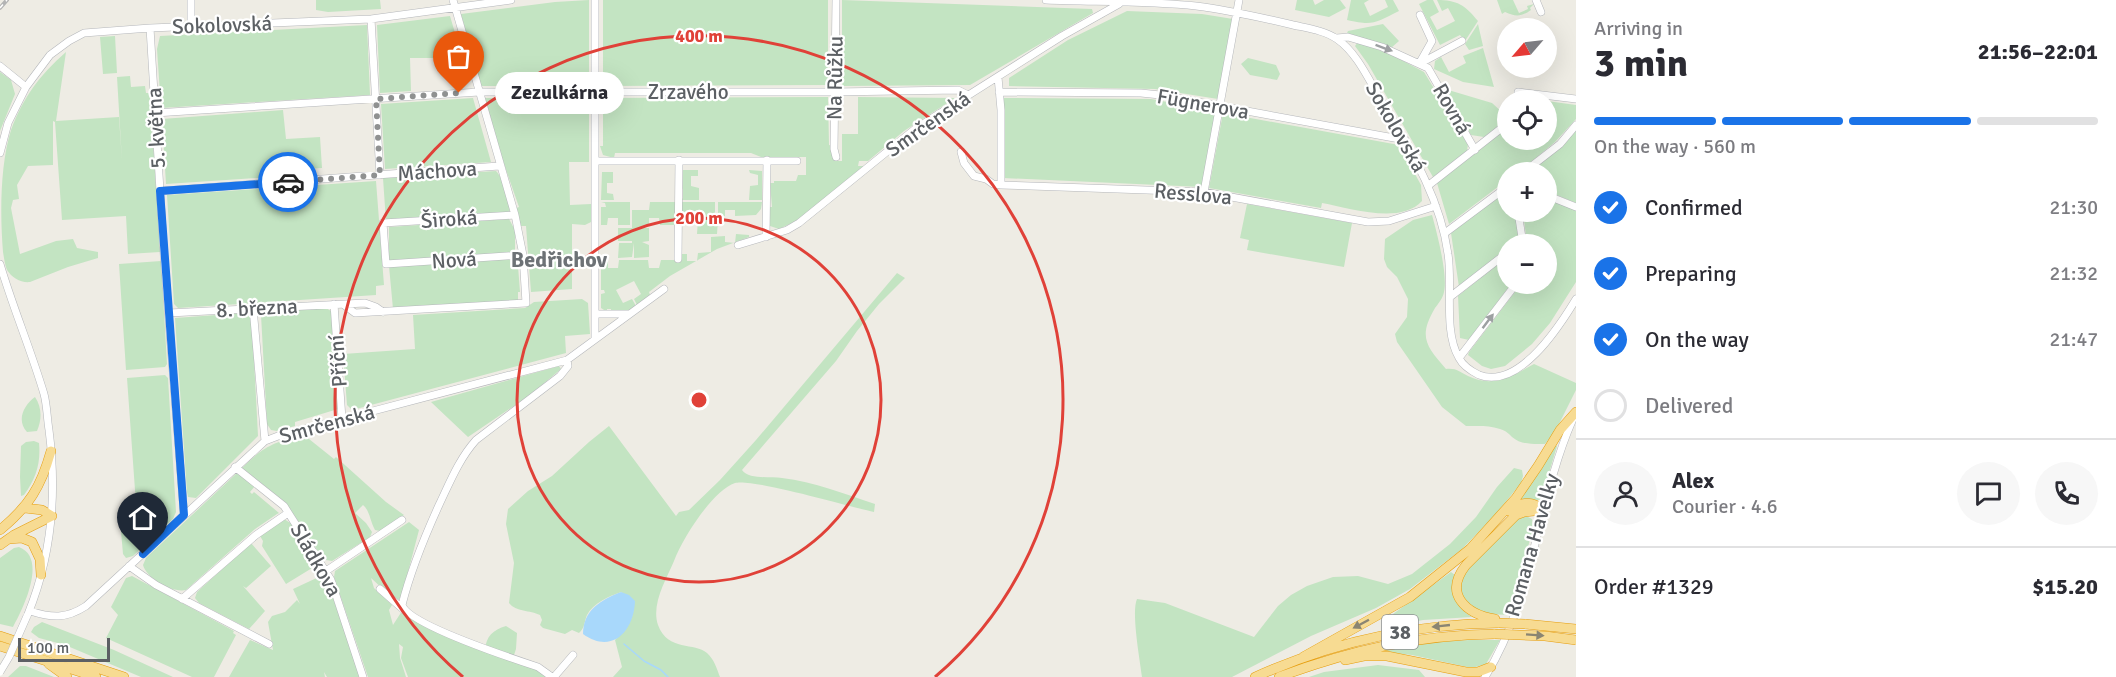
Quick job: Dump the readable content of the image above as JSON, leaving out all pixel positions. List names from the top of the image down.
{
  "streets": {
    "highway": ["38"],
    "street": [
      "Sokolovská",
      "Na Růžku",
      "Zrzavého",
      "Fügnerova",
      "Rovná",
      "Smrčenská",
      "5. května",
      "Máchova",
      "Resslova",
      "Široká",
      "Nová",
      "8. března",
      "Příční",
      "Romana Havelky",
      "Sládkova"
    ]
  },
  "crossings": [
    ["Sokolovská", "Fügnerova"],
    ["Sokolovská", "5. května"],
    ["Sokolovská", "Resslova"],
    ["Na Růžku", "Zrzavého"],
    ["Zrzavého", "Smrčenská"],
    ["Zrzavého", "5. května"],
    ["Smrčenská", "5. května"],
    ["Smrčenská", "Příční"],
    ["Smrčenská", "Sládkova"],
    ["5. května", "Máchova"],
    ["5. května", "8. března"],
    ["Široká", "Nová"],
    ["Nová", "8. března"],
    ["8. března", "Příční"]
  ],
  "districts": ["Bedřichov"],
  "places": ["Zezulkárna"],
  "scale_bar": "100 m",
  "north": "bottom left",
  "page": {
    "heading": ["3 min", "Arriving in", "21:56–22:01"],
    "panel": [
      "Alex",
      "Courier · 4.6",
      "Order #1329",
      "$15.20"
    ],
    "map_buttons": ["+", "−"],
    "bubble": "Zezulkárna",
    "bar": "On the way · 560 m",
    "list": [
      ["Confirmed", "21:30"],
      ["Preparing", "21:32"],
      ["On the way", "21:47"],
      "Delivered"
    ],
    "scale": "100 m"
  },
  "rings": ["400 m", "200 m"]
}
